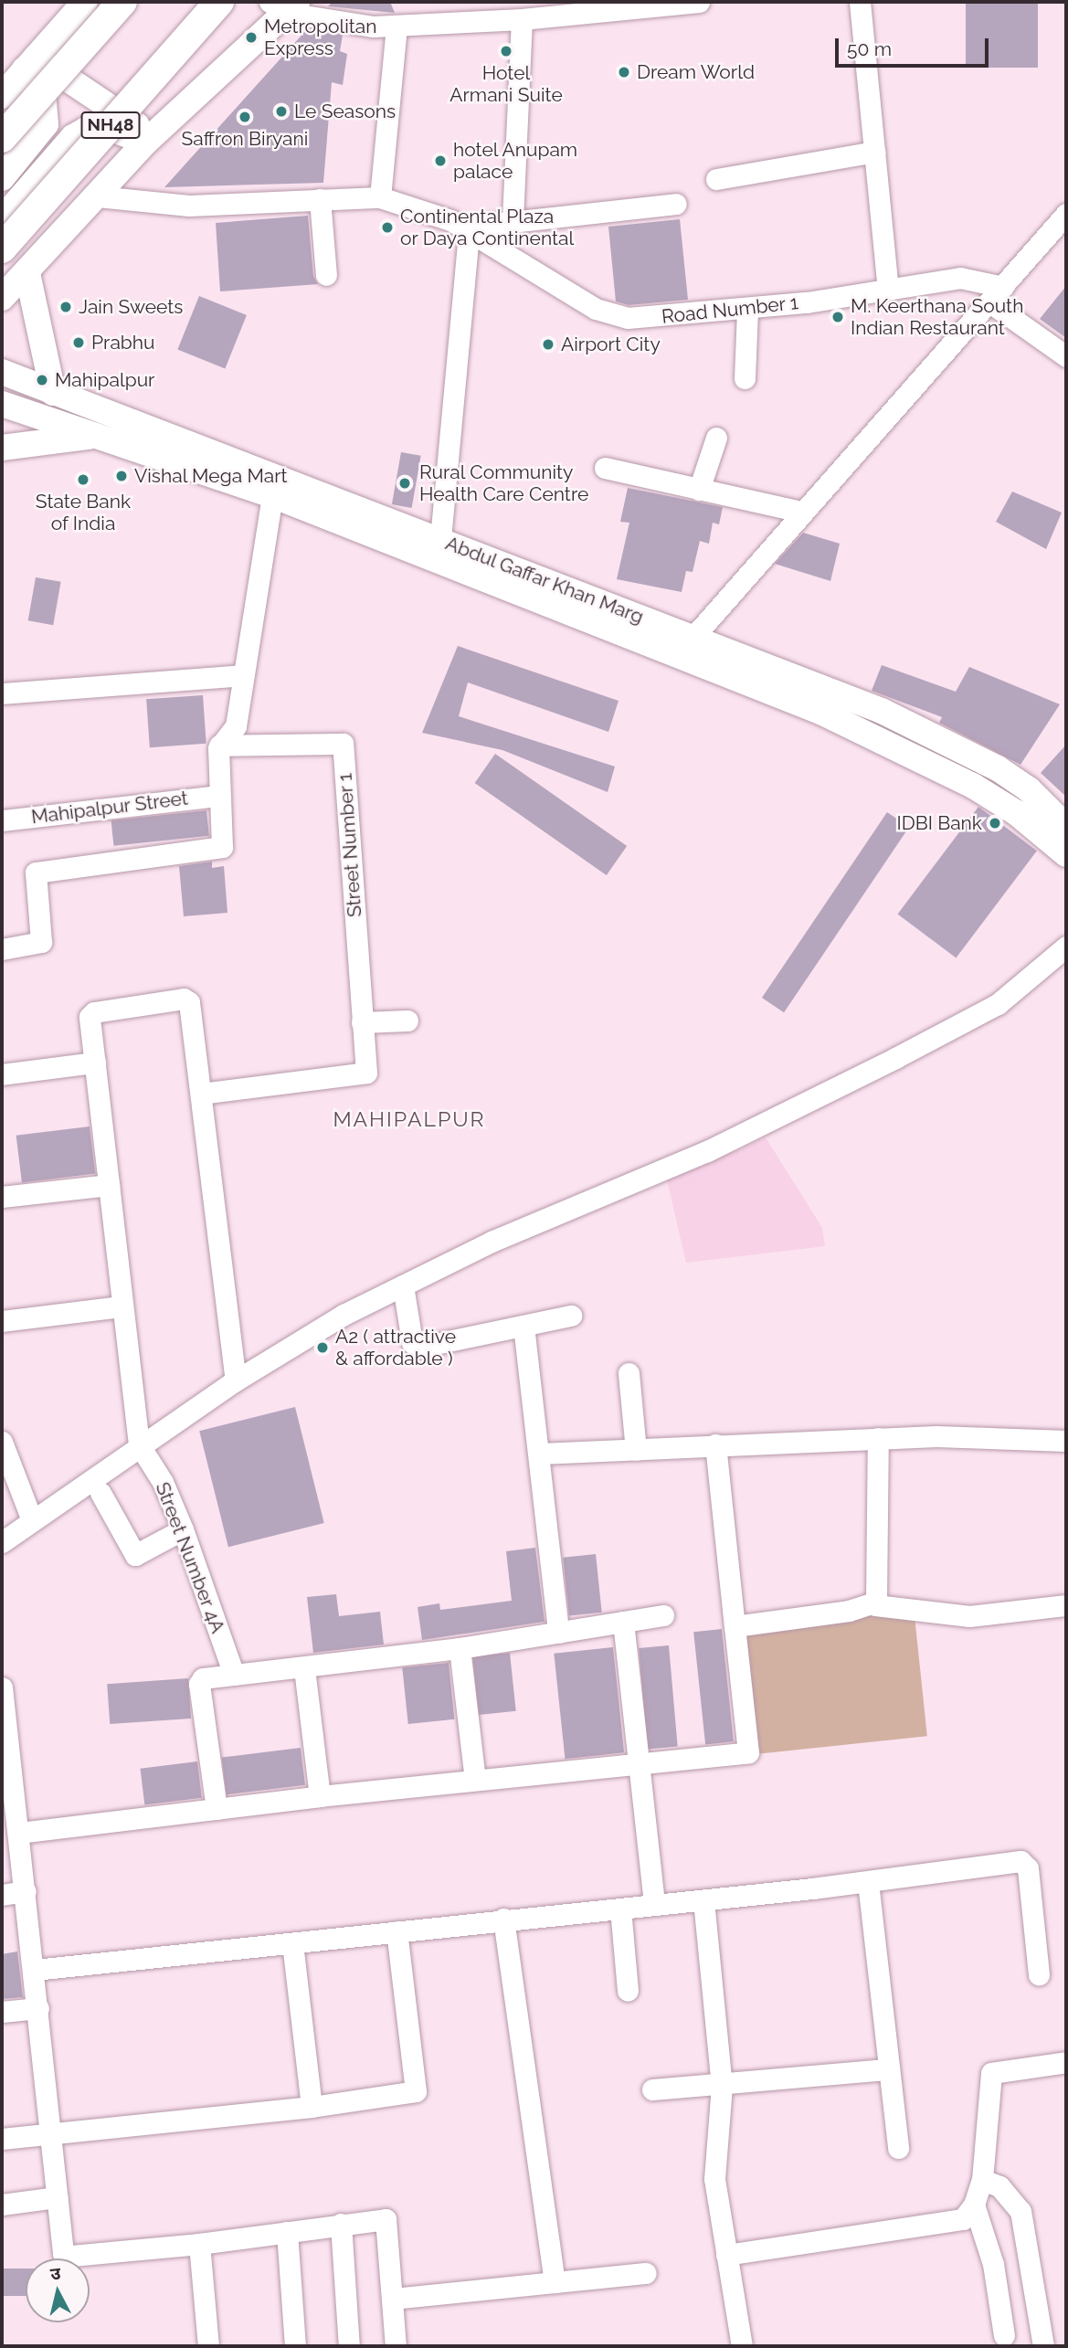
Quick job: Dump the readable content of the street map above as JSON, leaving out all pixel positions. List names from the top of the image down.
{
  "streets": {
    "highway": ["NH48"],
    "main road": ["Abdul Gaffar Khan Marg"],
    "street": [
      "Road Number 1",
      "Mahipalpur Street",
      "Street Number 1",
      "Street Number 4A"
    ]
  },
  "districts": ["MAHIPALPUR"],
  "places": [
    "Metropolitan Express",
    "Hotel Armani Suite",
    "Dream World",
    "Le Seasons",
    "Saffron Biryani",
    "hotel Anupam palace",
    "Continental Plaza or Daya Continental",
    "Jain Sweets",
    "M. Keerthana South Indian Restaurant",
    "Prabhu",
    "Airport City",
    "Mahipalpur",
    "Vishal Mega Mart",
    "State Bank of India",
    "Rural Community Health Care Centre",
    "IDBI Bank",
    "A2 ( attractive & affordable )"
  ],
  "scale_bar": "50 m",
  "north": "top"
}
